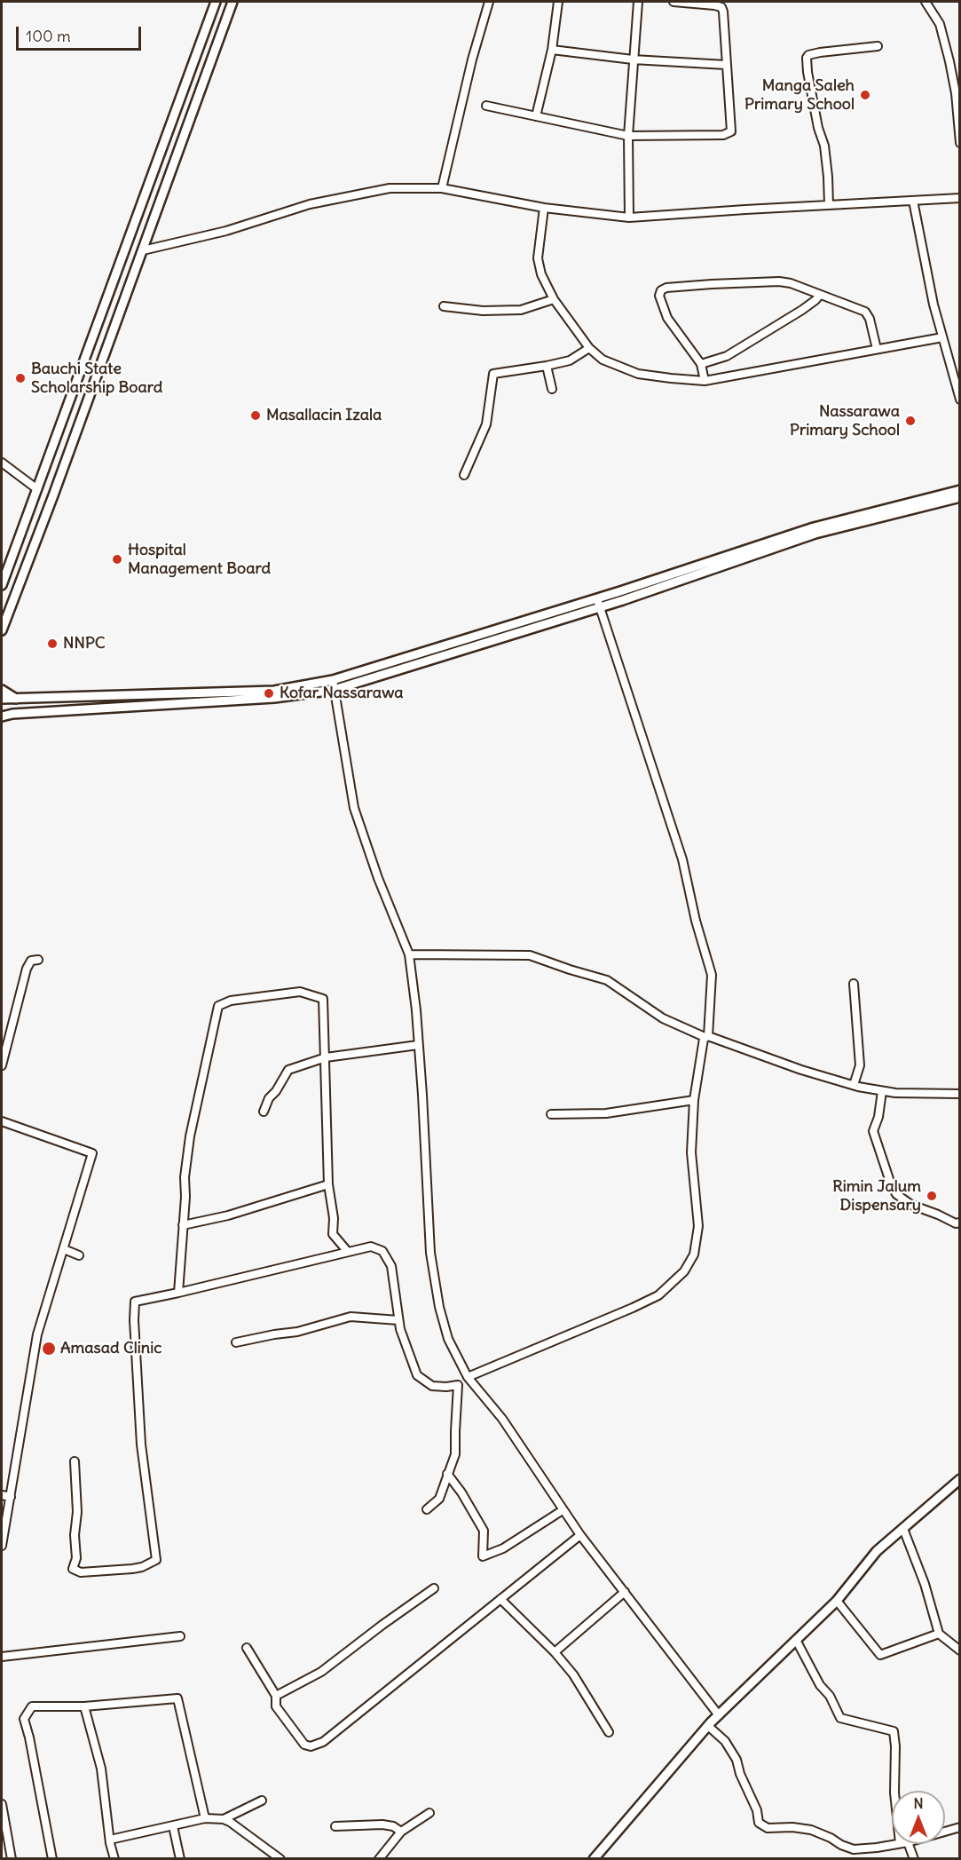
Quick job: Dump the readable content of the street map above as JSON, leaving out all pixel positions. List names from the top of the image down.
{
  "places": [
    "Manga Saleh Primary School",
    "Bauchi State Scholarship Board",
    "Masallacin Izala",
    "Nassarawa Primary School",
    "Hospital Management Board",
    "NNPC",
    "Kofar Nassarawa",
    "Rimin Jalum Dispensary",
    "Amasad Clinic"
  ],
  "scale_bar": "100 m",
  "north": "top"
}
